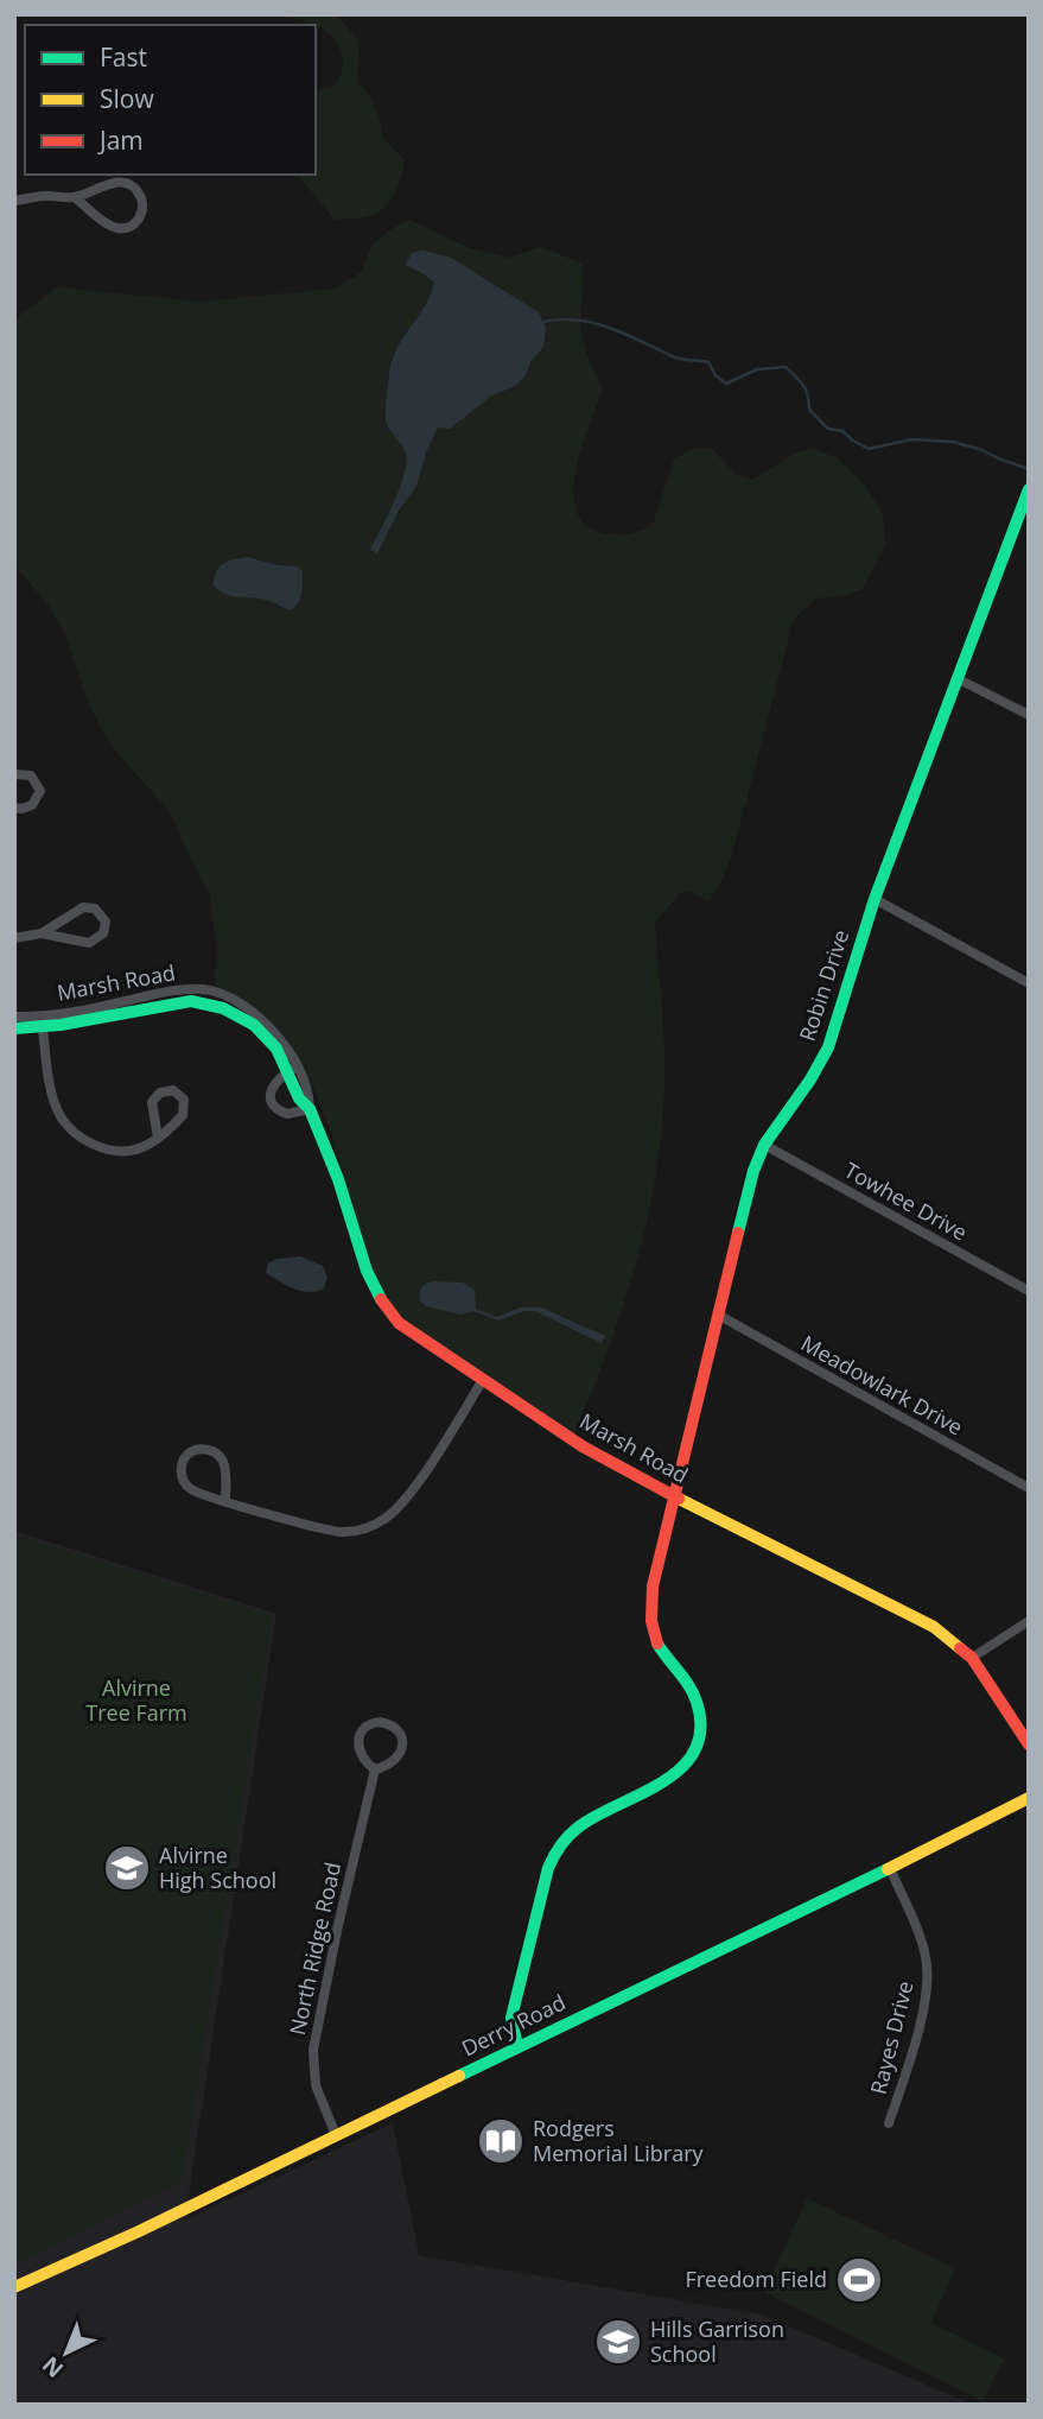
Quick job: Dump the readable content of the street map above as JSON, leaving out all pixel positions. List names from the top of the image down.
{
  "streets": {
    "street": [
      "Marsh Road",
      "Robin Drive",
      "Towhee Drive",
      "Meadowlark Drive",
      "North Ridge Road",
      "Derry Road",
      "Rayes Drive"
    ]
  },
  "crossings": [
    ["Marsh Road", "Robin Drive"],
    ["Robin Drive", "Towhee Drive"],
    ["Robin Drive", "Meadowlark Drive"],
    ["Robin Drive", "Derry Road"],
    ["North Ridge Road", "Derry Road"],
    ["Derry Road", "Rayes Drive"]
  ],
  "parks": ["Alvirne Tree Farm"],
  "places": {
    "school or university": ["Alvirne High School", "Hills Garrison School"],
    "library": ["Rodgers Memorial Library"],
    "sports": ["Freedom Field"]
  },
  "legend": ["Fast", "Slow", "Jam"],
  "north": "bottom left"
}
